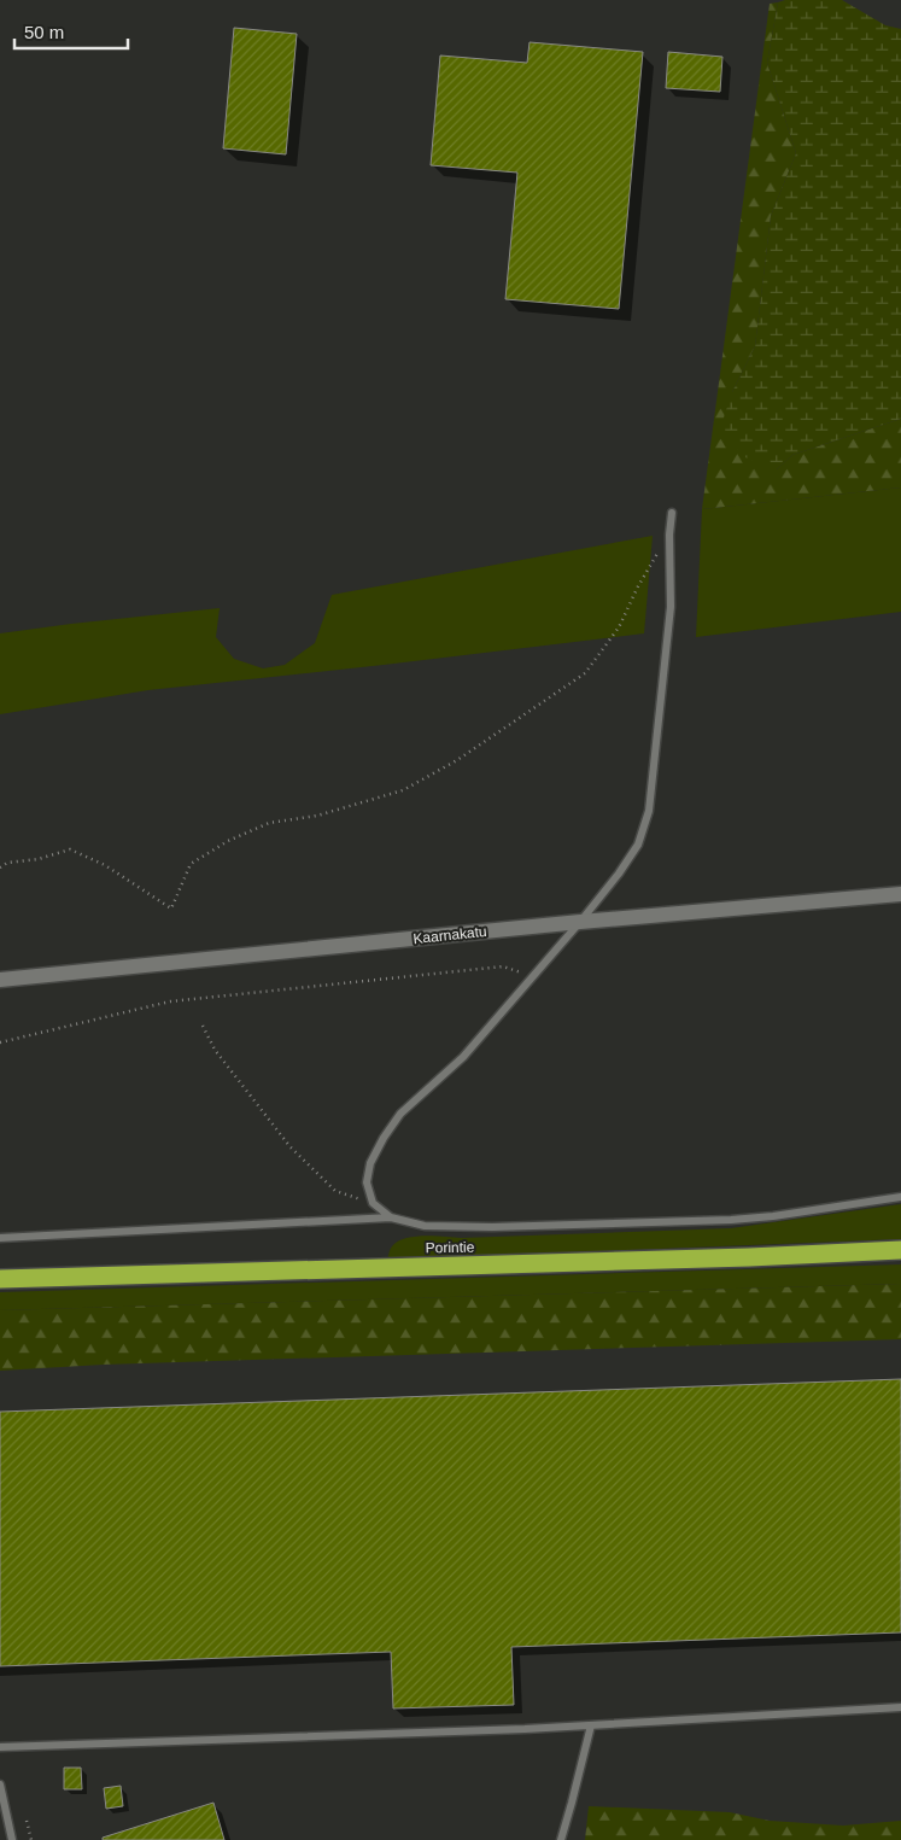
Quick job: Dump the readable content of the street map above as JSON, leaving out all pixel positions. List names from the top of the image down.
{
  "streets": {
    "highway": ["Porintie"],
    "street": ["Kaarnakatu"]
  },
  "scale_bar": "50 m"
}
